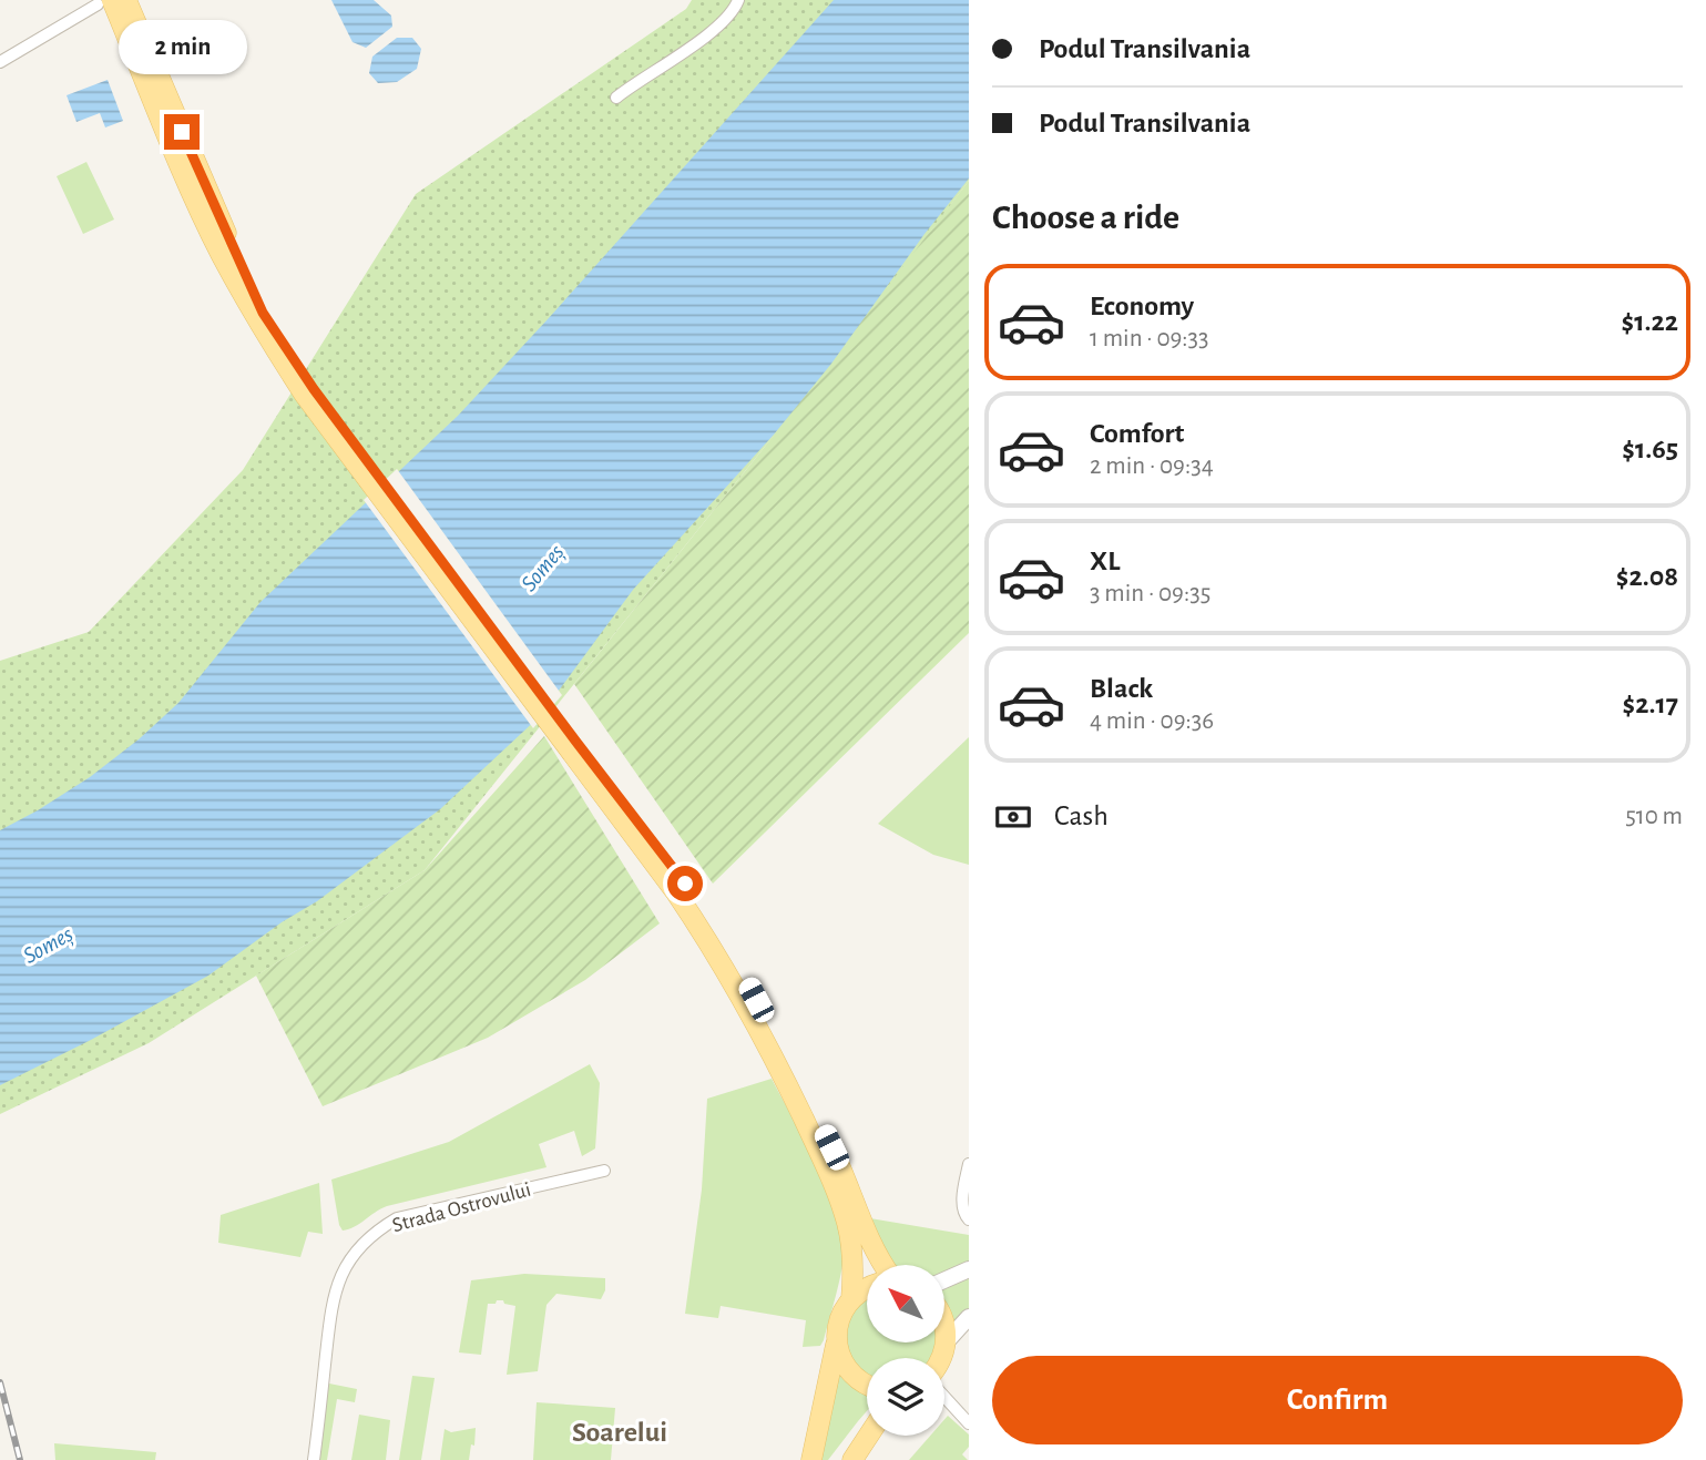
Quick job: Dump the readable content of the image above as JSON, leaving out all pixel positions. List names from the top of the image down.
{
  "streets": {
    "street": ["Strada Ostrovului"]
  },
  "districts": ["Soarelui"],
  "water": ["Someș"],
  "north": "top left",
  "page": {
    "banner": ["Podul Transilvania", "Podul Transilvania"],
    "bubble": "2 min",
    "heading": "Choose a ride",
    "list": [
      {
        "name": "Economy",
        "note": "1 min · 09:33",
        "value": "$1.22"
      },
      {
        "name": "Comfort",
        "note": "2 min · 09:34",
        "value": "$1.65"
      },
      {
        "name": "XL",
        "note": "3 min · 09:35",
        "value": "$2.08"
      },
      {
        "name": "Black",
        "note": "4 min · 09:36",
        "value": "$2.17"
      }
    ],
    "pay": ["Cash", "510 m"],
    "buttons": "Confirm"
  }
}
